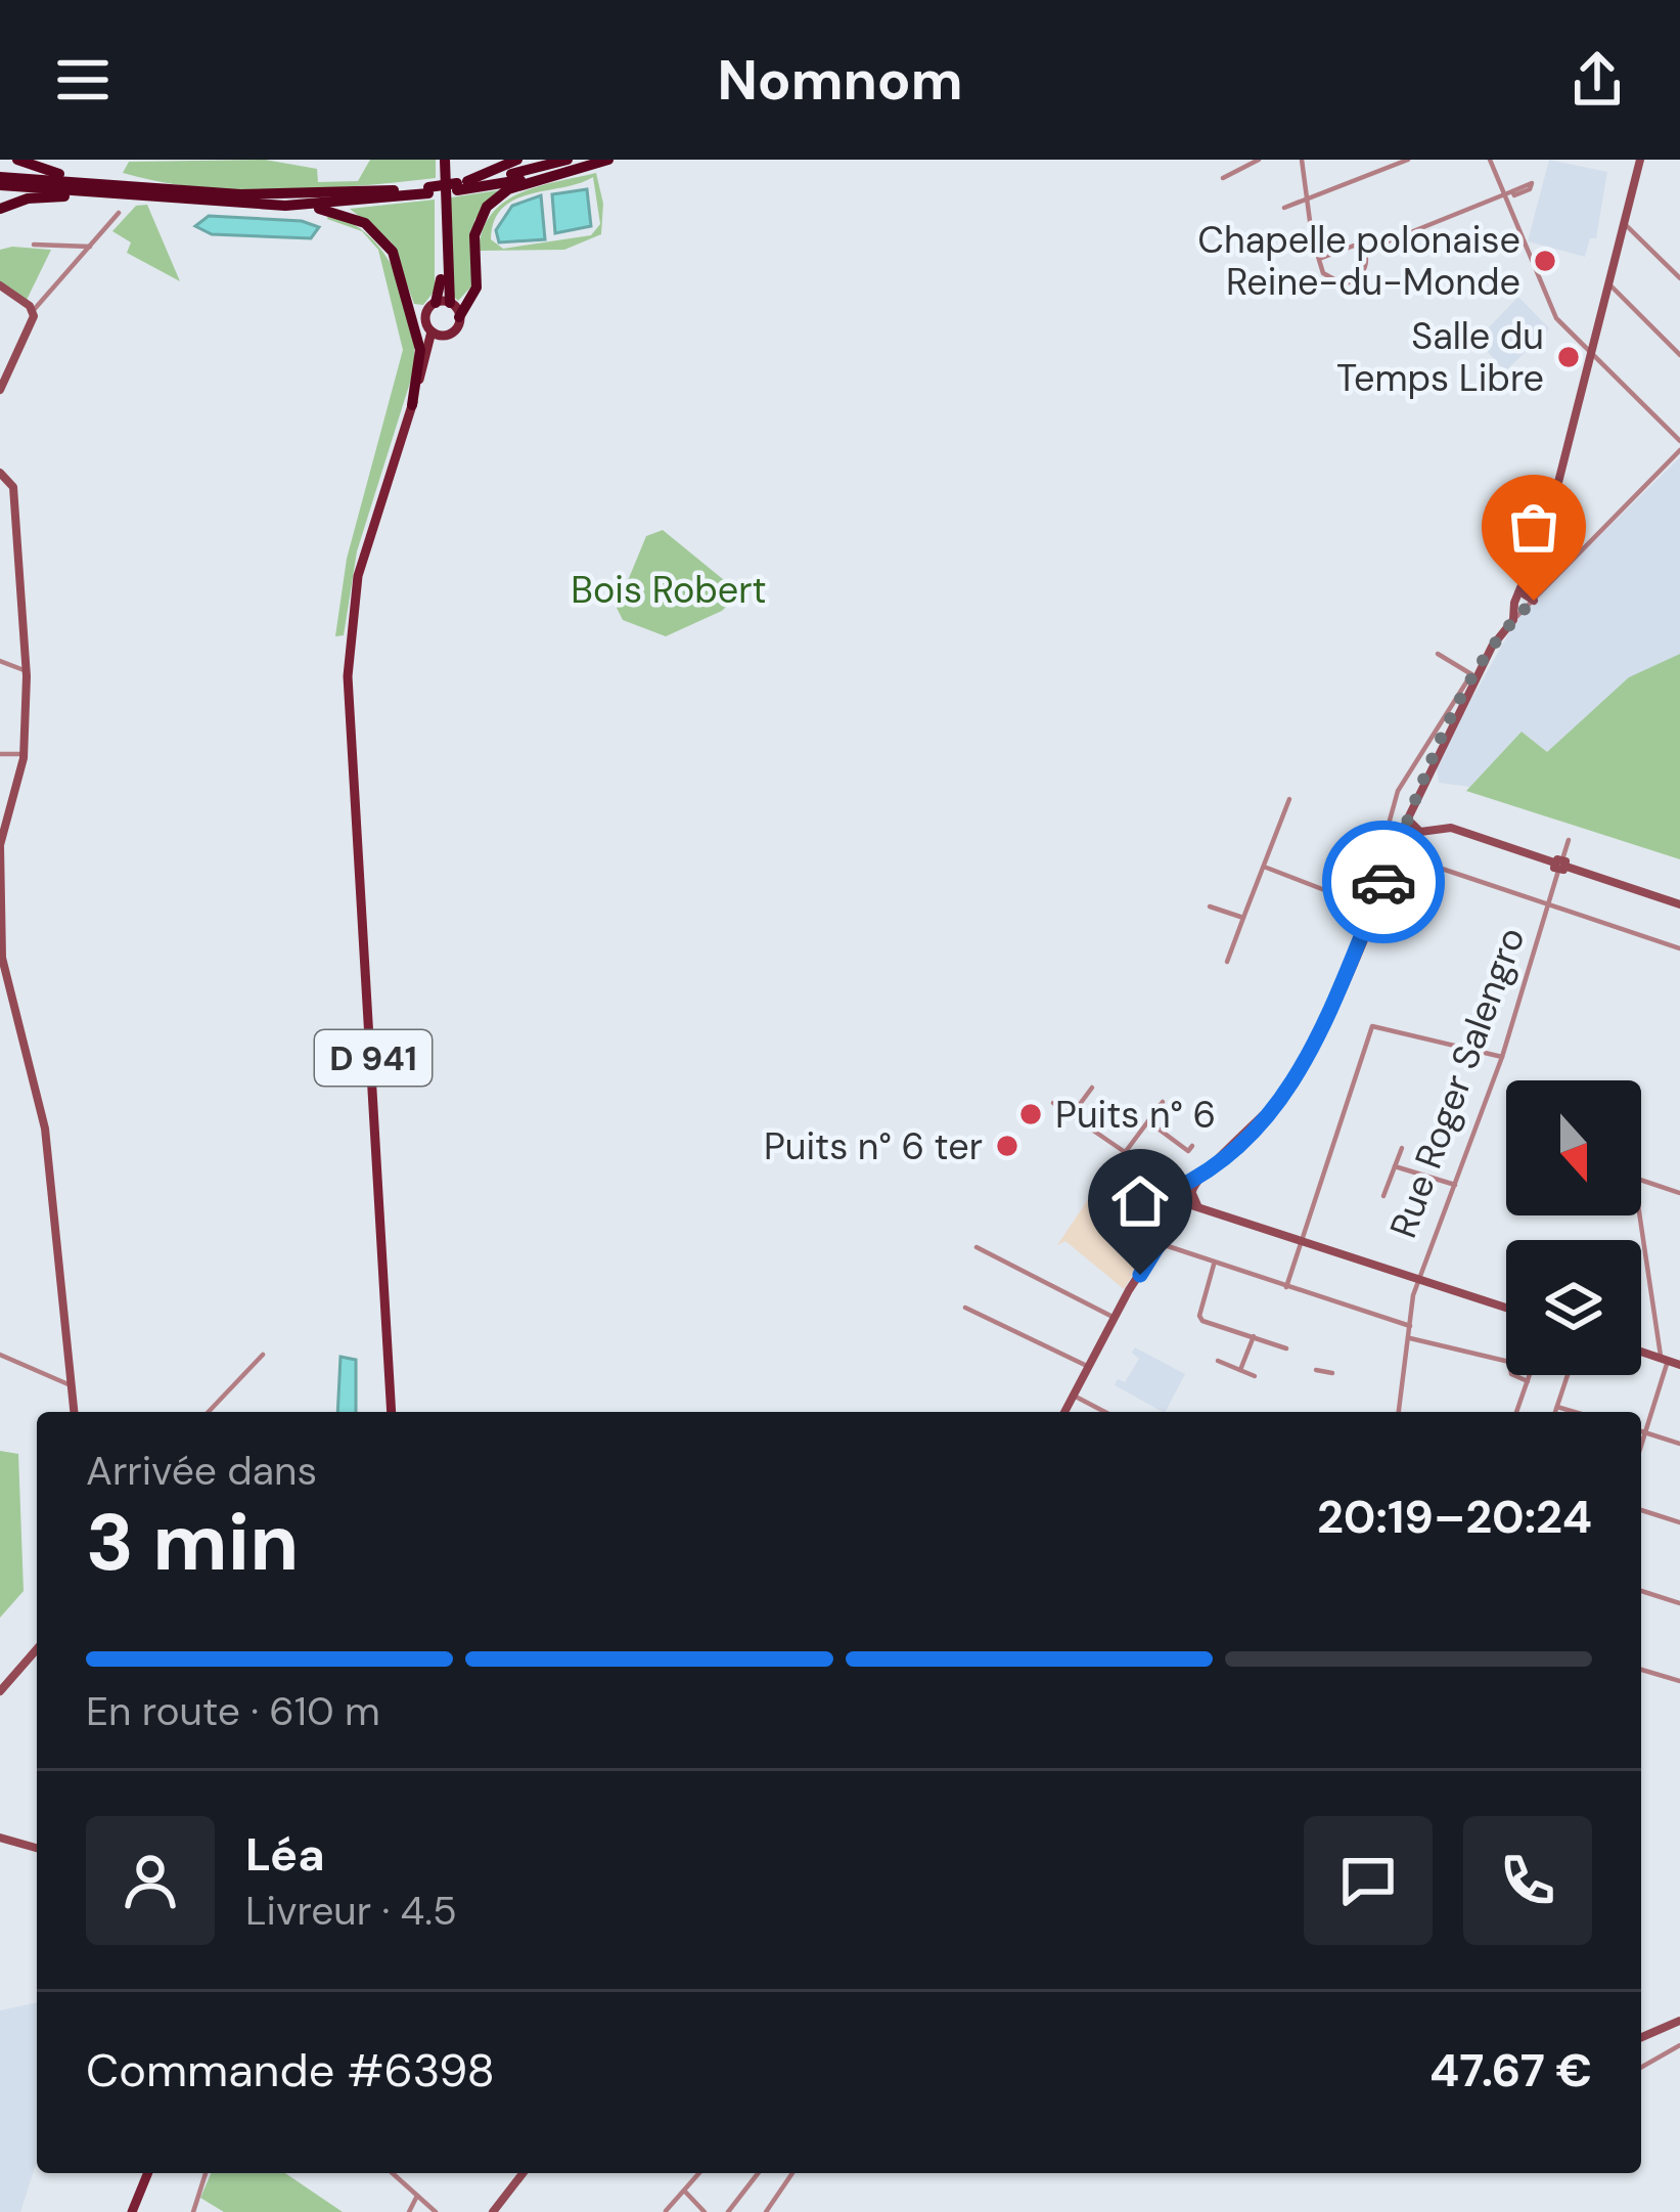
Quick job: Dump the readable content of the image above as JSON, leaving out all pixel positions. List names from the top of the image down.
{
  "streets": {
    "main road": ["D 941"],
    "street": ["Rue Roger Salengro"]
  },
  "parks": ["Bois Robert"],
  "places": [
    "Chapelle polonaise Reine-du-Monde",
    "Salle du Temps Libre",
    "Puits n° 6",
    "Puits n° 6 ter"
  ],
  "north": "bottom",
  "page": {
    "header": "Nomnom",
    "heading": ["3 min", "Arrivée dans", "20:19–20:24"],
    "panel": [
      "Léa",
      "Livreur · 4.5",
      "Commande #6398",
      "47.67 €"
    ],
    "bar": "En route · 610 m"
  }
}
